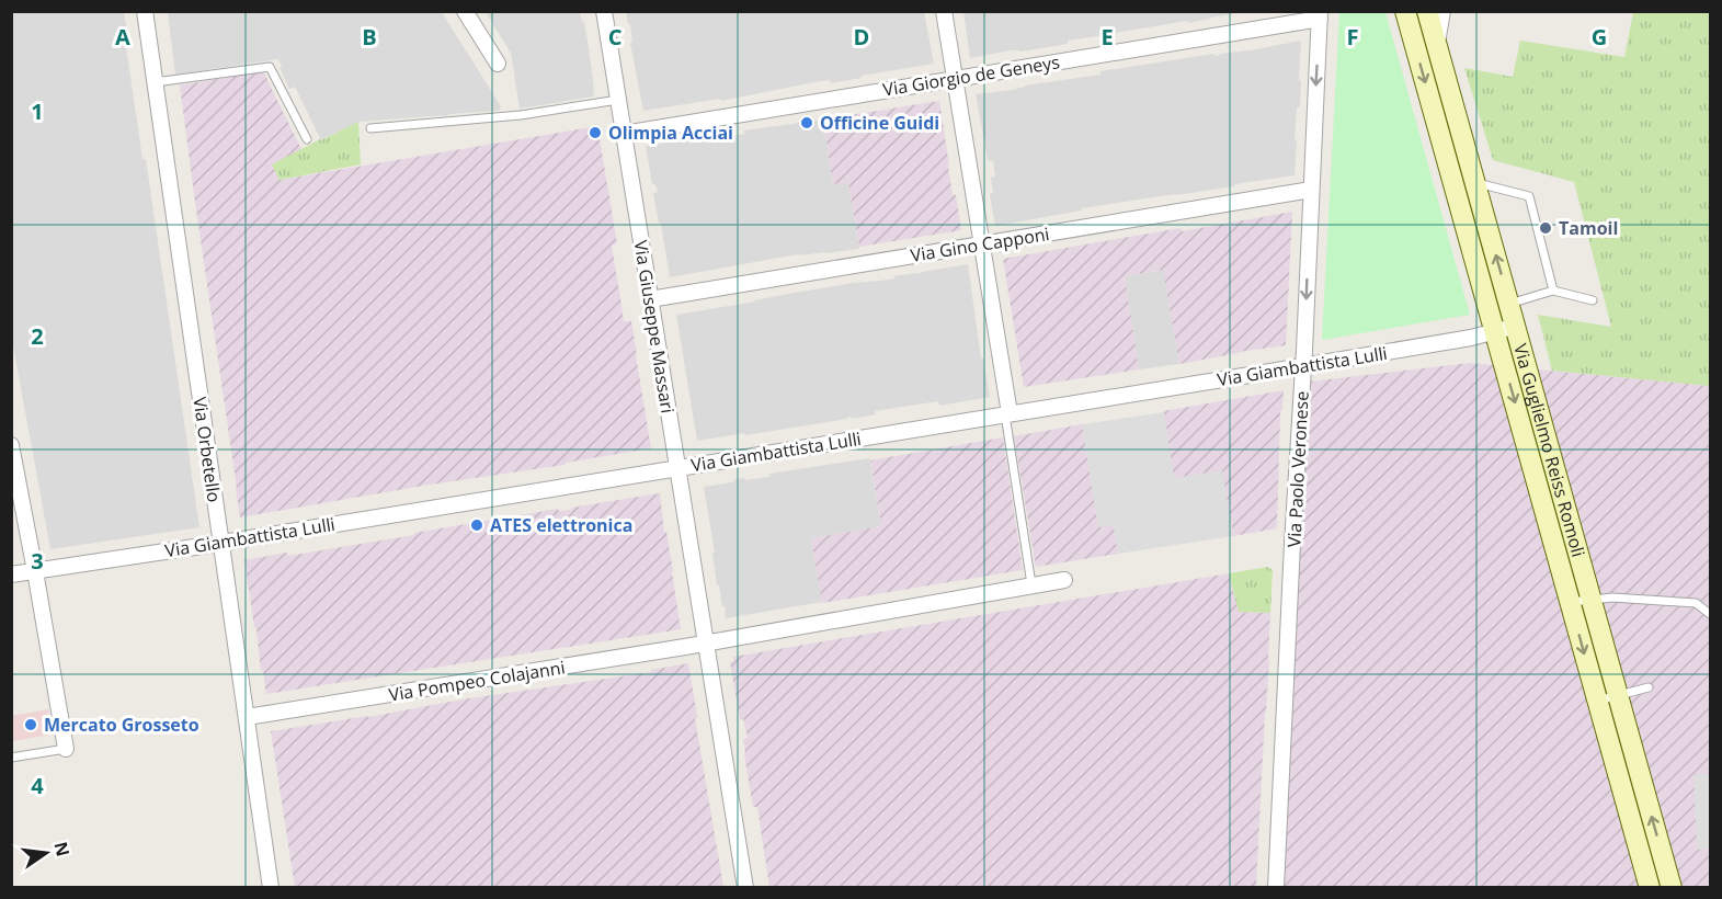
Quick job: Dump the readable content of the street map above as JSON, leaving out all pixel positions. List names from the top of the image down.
{
  "streets": {
    "main road": ["Via Guglielmo Reiss Romoli"],
    "street": [
      "Via Giorgio de Geneys",
      "Via Gino Capponi",
      "Via Giuseppe Massari",
      "Via Giambattista Lulli",
      "Via Orbetello",
      "Via Paolo Veronese",
      "Via Pompeo Colajanni"
    ]
  },
  "crossings": [
    ["Via Giorgio de Geneys", "Via Giuseppe Massari"],
    ["Via Giorgio de Geneys", "Via Paolo Veronese"],
    ["Via Gino Capponi", "Via Giuseppe Massari"],
    ["Via Gino Capponi", "Via Paolo Veronese"],
    ["Via Giuseppe Massari", "Via Giambattista Lulli"],
    ["Via Giuseppe Massari", "Via Pompeo Colajanni"],
    ["Via Giambattista Lulli", "Via Orbetello"],
    ["Via Giambattista Lulli", "Via Guglielmo Reiss Romoli"],
    ["Via Giambattista Lulli", "Via Paolo Veronese"],
    ["Via Orbetello", "Via Pompeo Colajanni"]
  ],
  "one_way": ["Via Paolo Veronese"],
  "places": [
    "Officine Guidi",
    "Olimpia Acciai",
    "Tamoil",
    "ATES elettronica",
    "Mercato Grosseto"
  ],
  "north": "right",
  "grid": {
    "columns": [
      "A",
      "B",
      "C",
      "D",
      "E",
      "F",
      "G"
    ],
    "rows": [
      "1",
      "2",
      "3",
      "4"
    ]
  }
}
